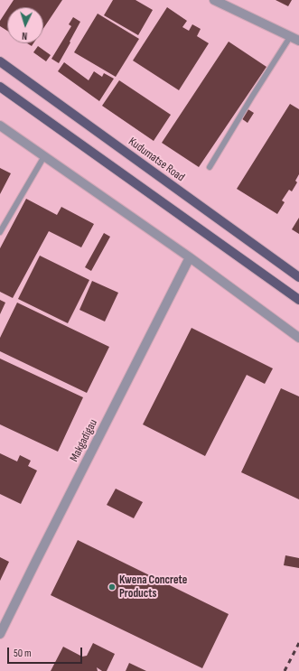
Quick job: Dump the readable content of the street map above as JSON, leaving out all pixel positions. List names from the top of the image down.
{
  "streets": {
    "main road": ["Kudumatse Road"],
    "street": ["Makgadigau"]
  },
  "places": ["Kwena Concrete Products"],
  "scale_bar": "50 m",
  "north": "bottom"
}
